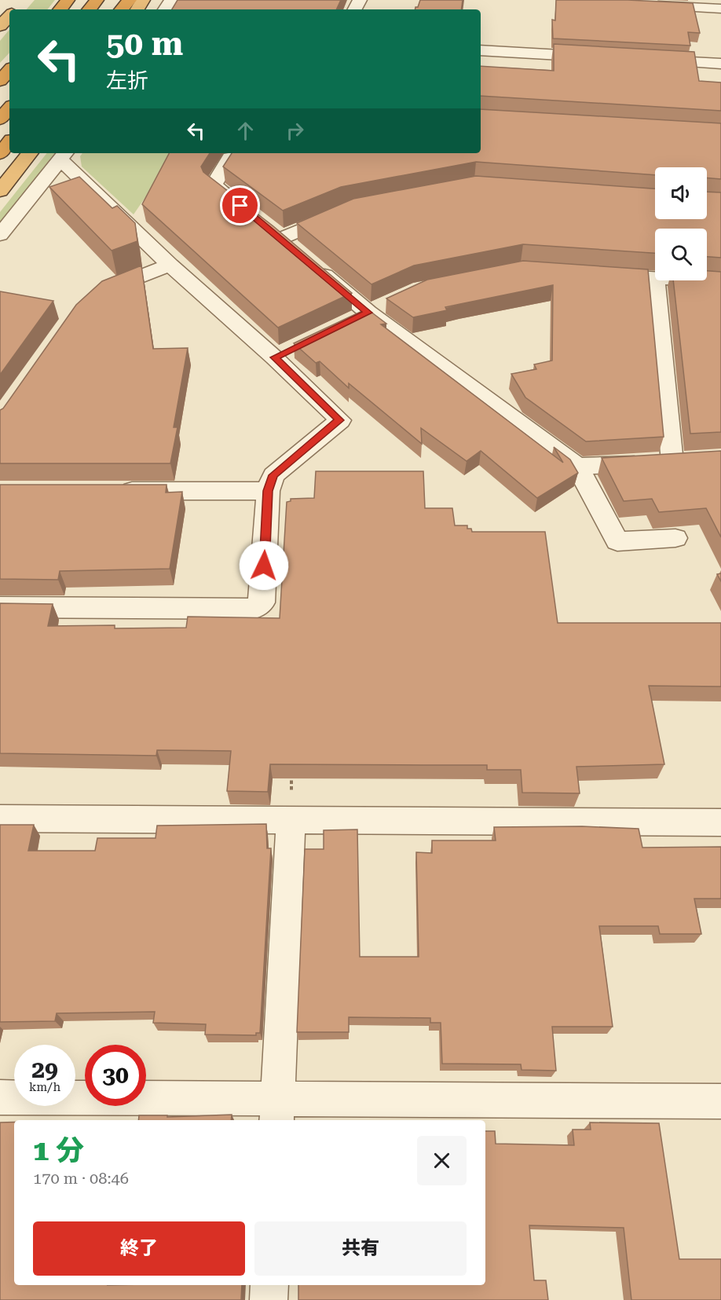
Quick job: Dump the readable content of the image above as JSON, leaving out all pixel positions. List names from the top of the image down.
{
  "page": {
    "turn": ["50 m", "左折"],
    "speed": "29 km/h",
    "limit": "30",
    "heading": ["1 分", "170 m · 08:46"],
    "buttons": ["終了", "共有"]
  }
}
